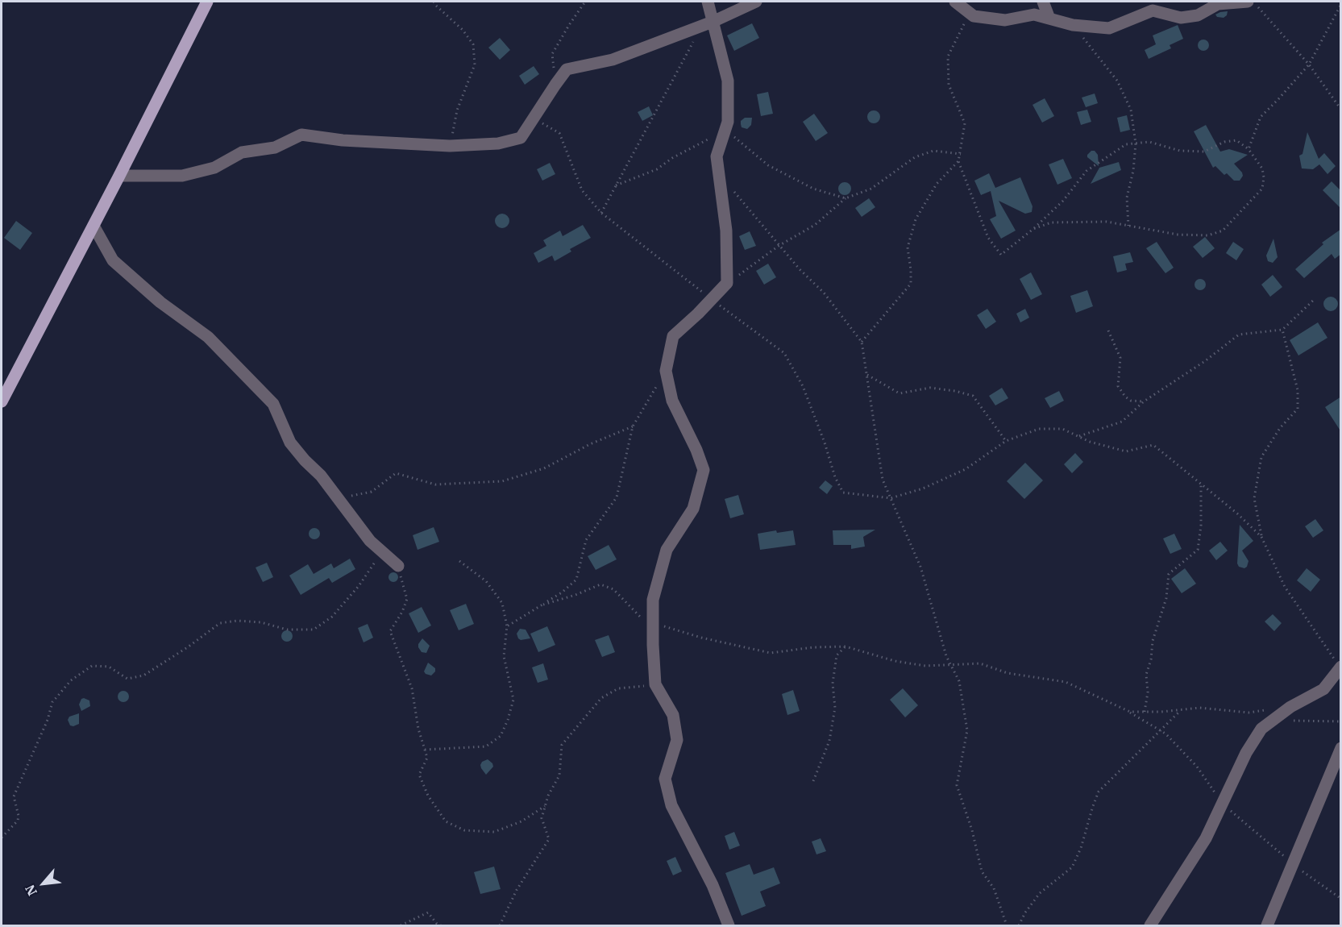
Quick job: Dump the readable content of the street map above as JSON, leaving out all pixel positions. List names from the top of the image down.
{
  "north": "bottom left"
}
